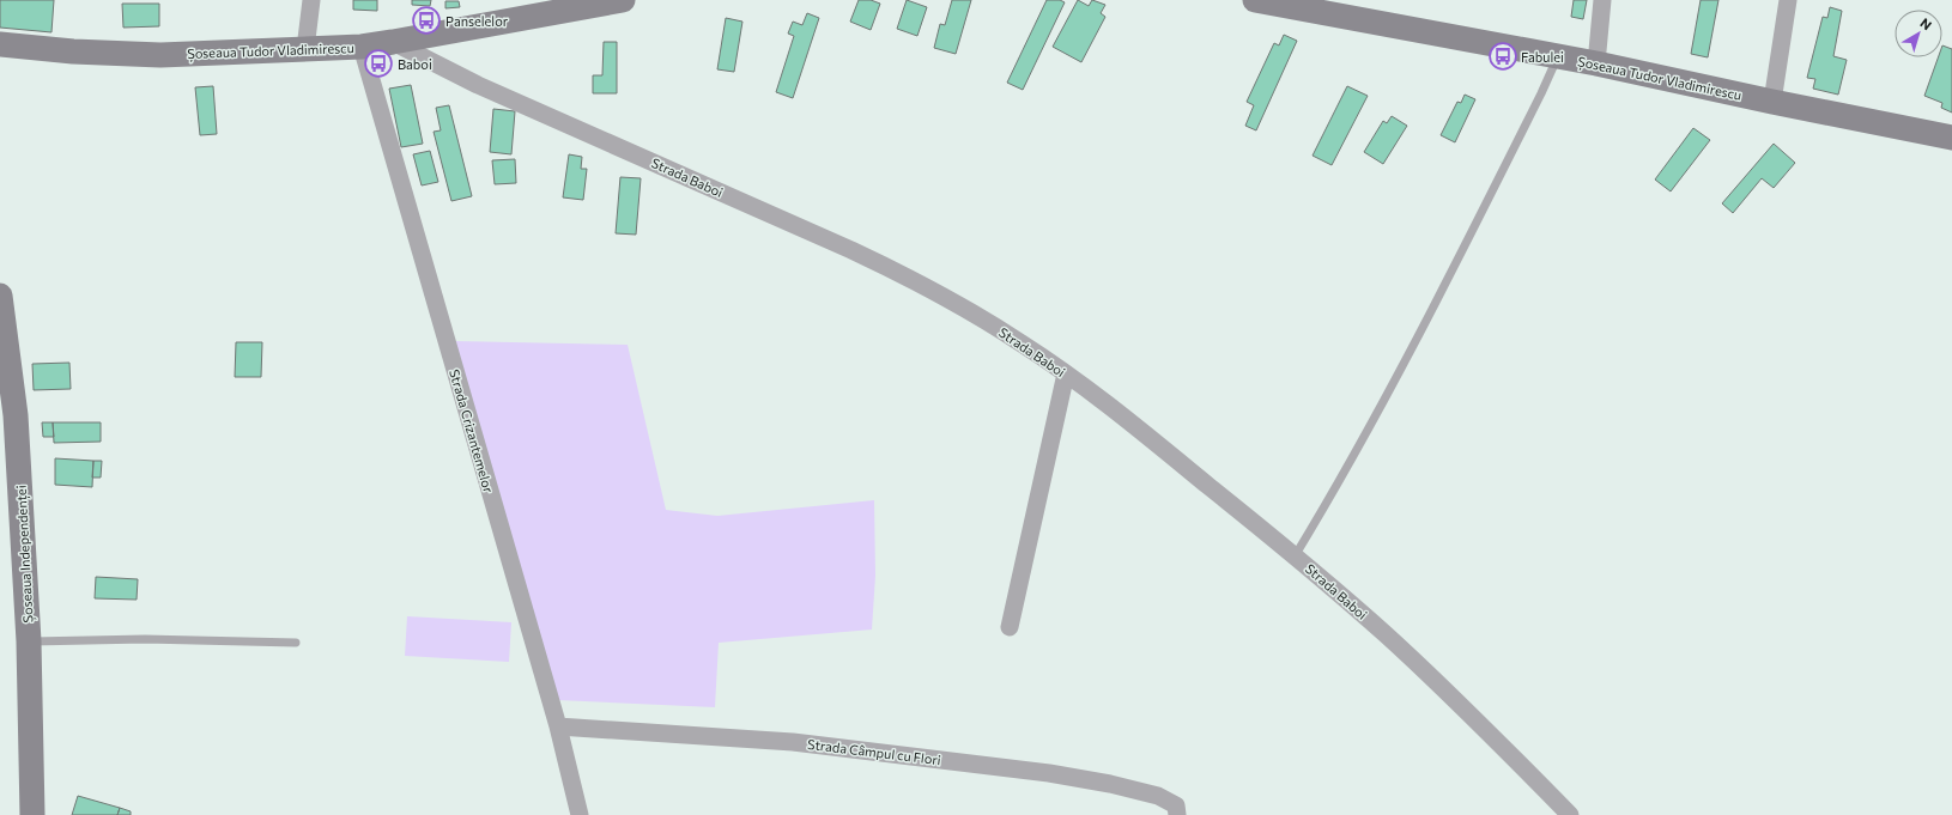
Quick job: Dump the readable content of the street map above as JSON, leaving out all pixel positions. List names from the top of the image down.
{
  "streets": {
    "main road": ["Șoseaua Tudor Vladimirescu", "Șoseaua Independenței"],
    "street": ["Strada Baboi", "Strada Crizantemelor", "Strada Câmpul cu Flori"]
  },
  "crossings": [
    ["Șoseaua Tudor Vladimirescu", "Strada Baboi"],
    ["Șoseaua Tudor Vladimirescu", "Strada Crizantemelor"],
    ["Strada Crizantemelor", "Strada Câmpul cu Flori"]
  ],
  "places": {
    "bus stop": ["Panselelor", "Fabulei", "Baboi"]
  },
  "north": "top right"
}
